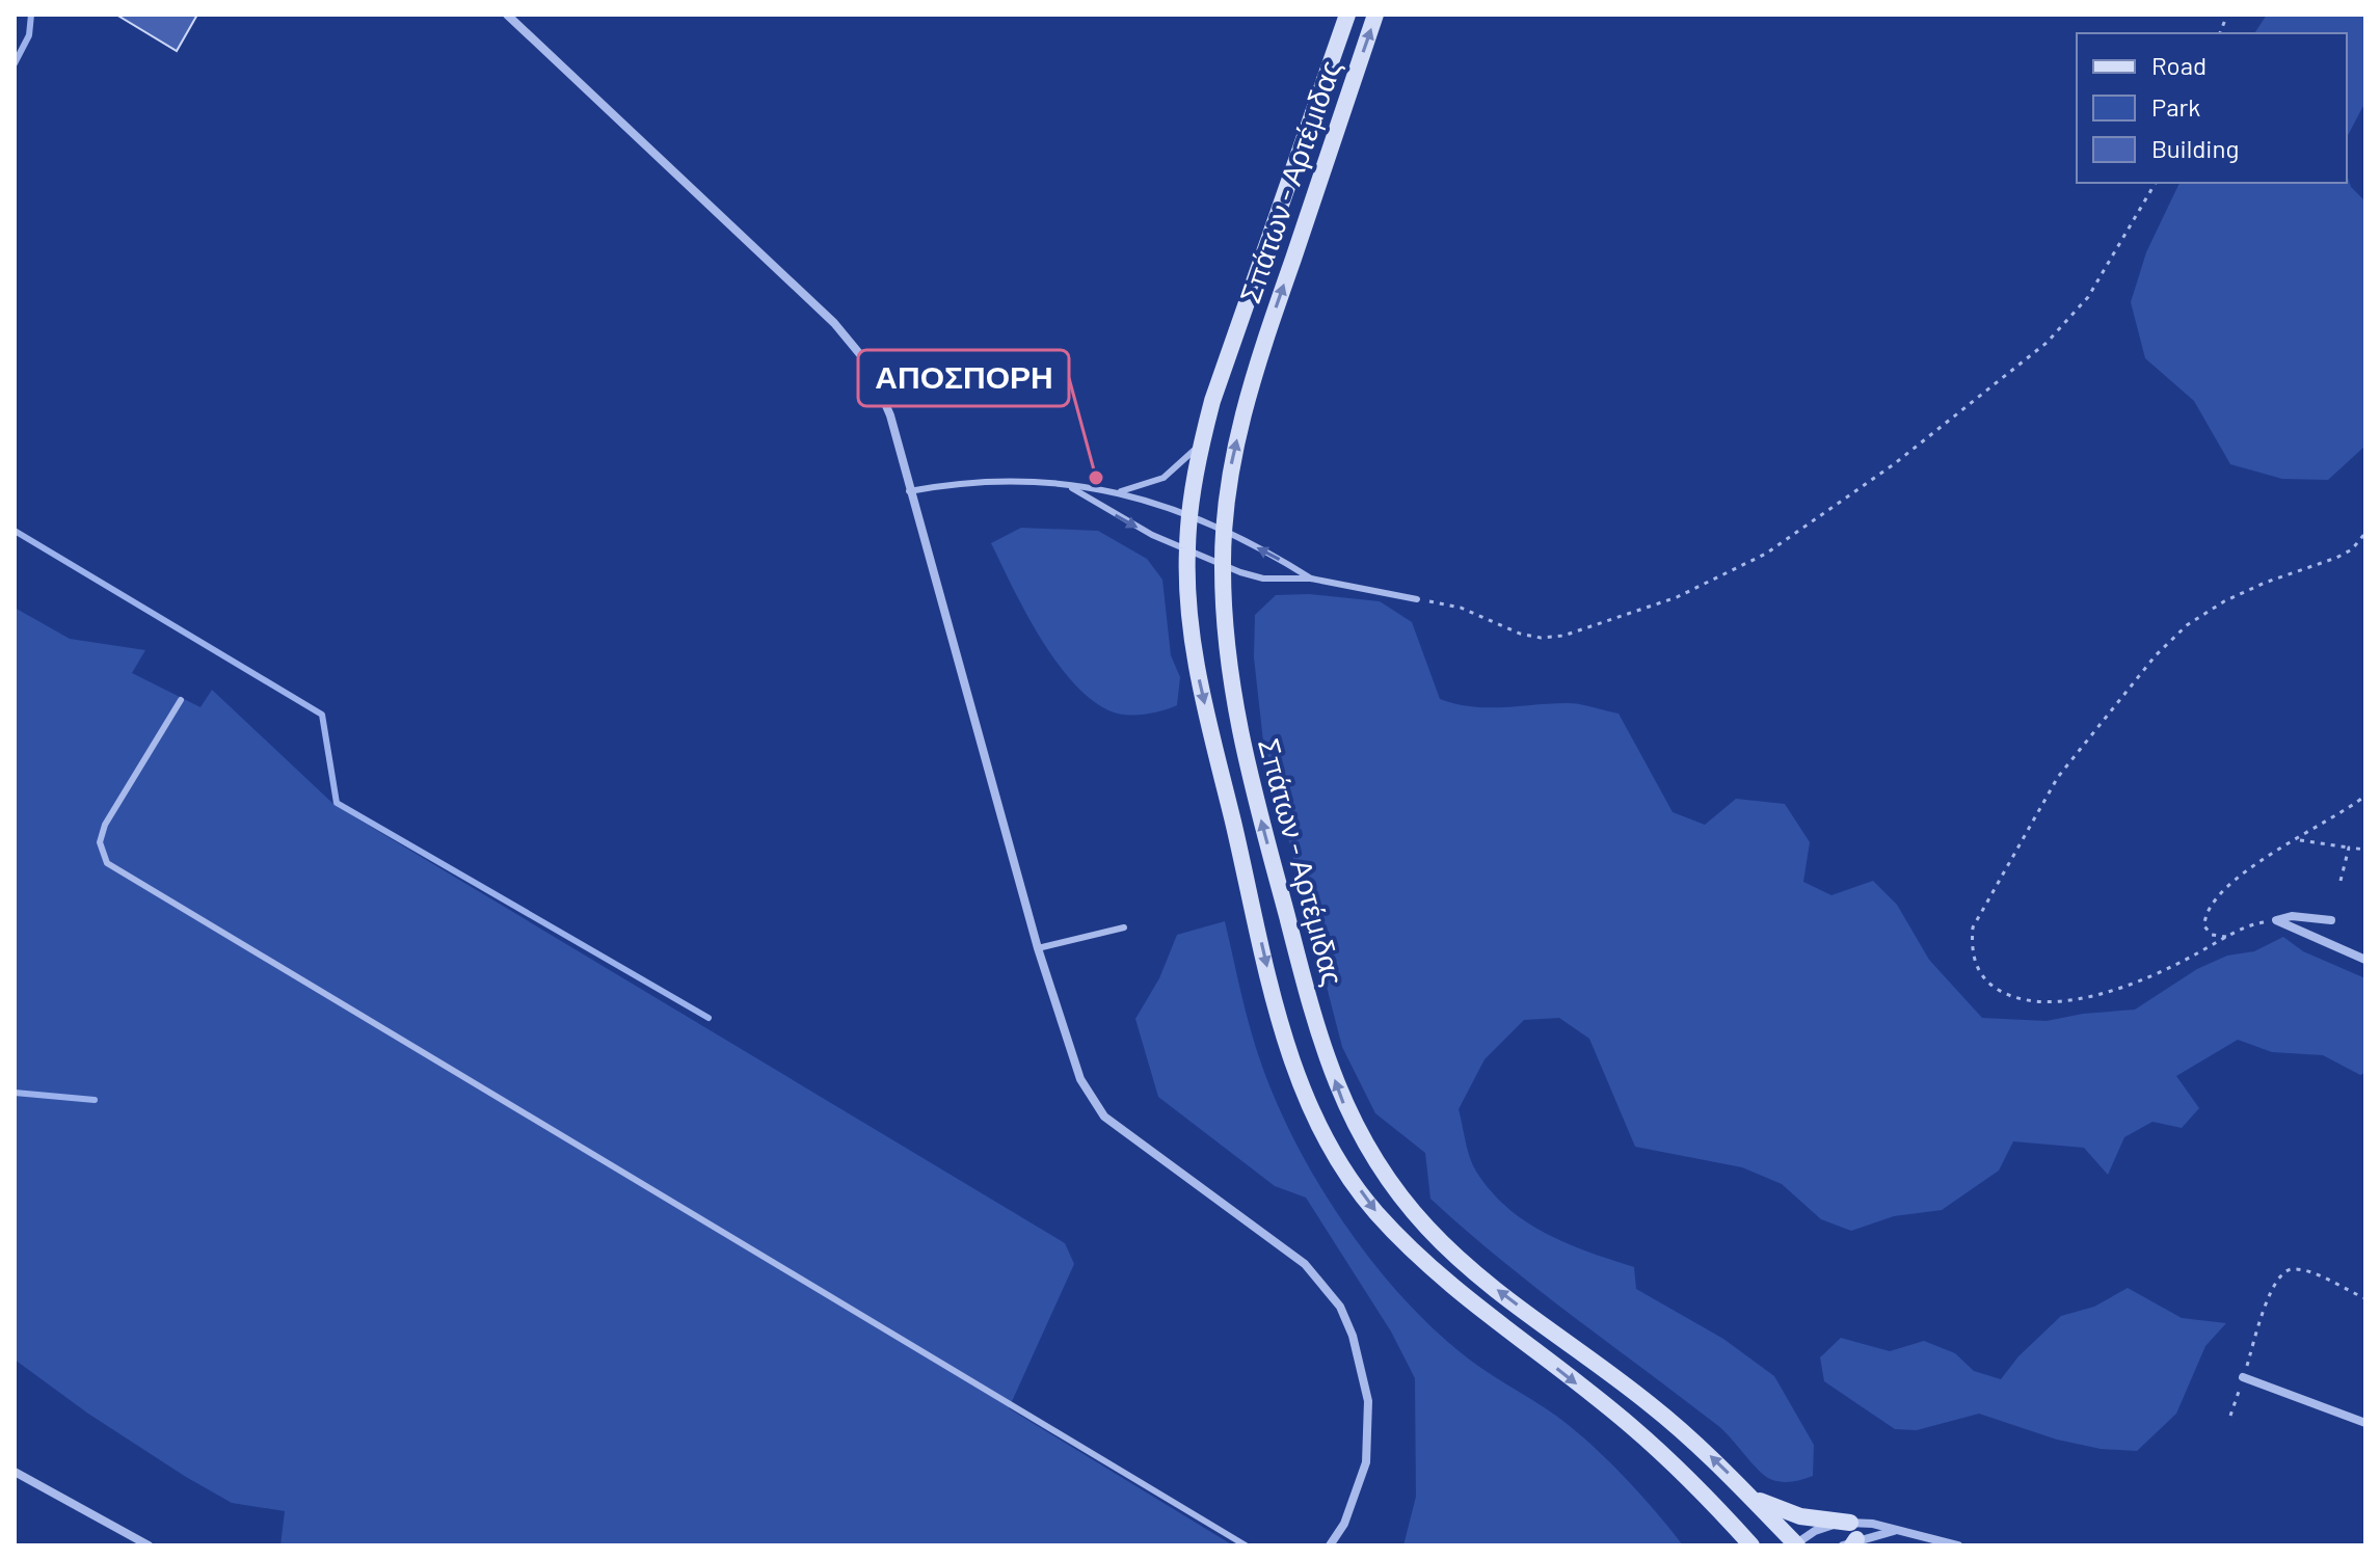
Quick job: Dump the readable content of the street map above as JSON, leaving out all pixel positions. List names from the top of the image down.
{
  "streets": {
    "main road": ["Σπάτων - Αρτέμιδας"]
  },
  "places": ["ΑΠΟΣΠΟΡΗ"],
  "legend": ["Road", "Park", "Building"]
}
